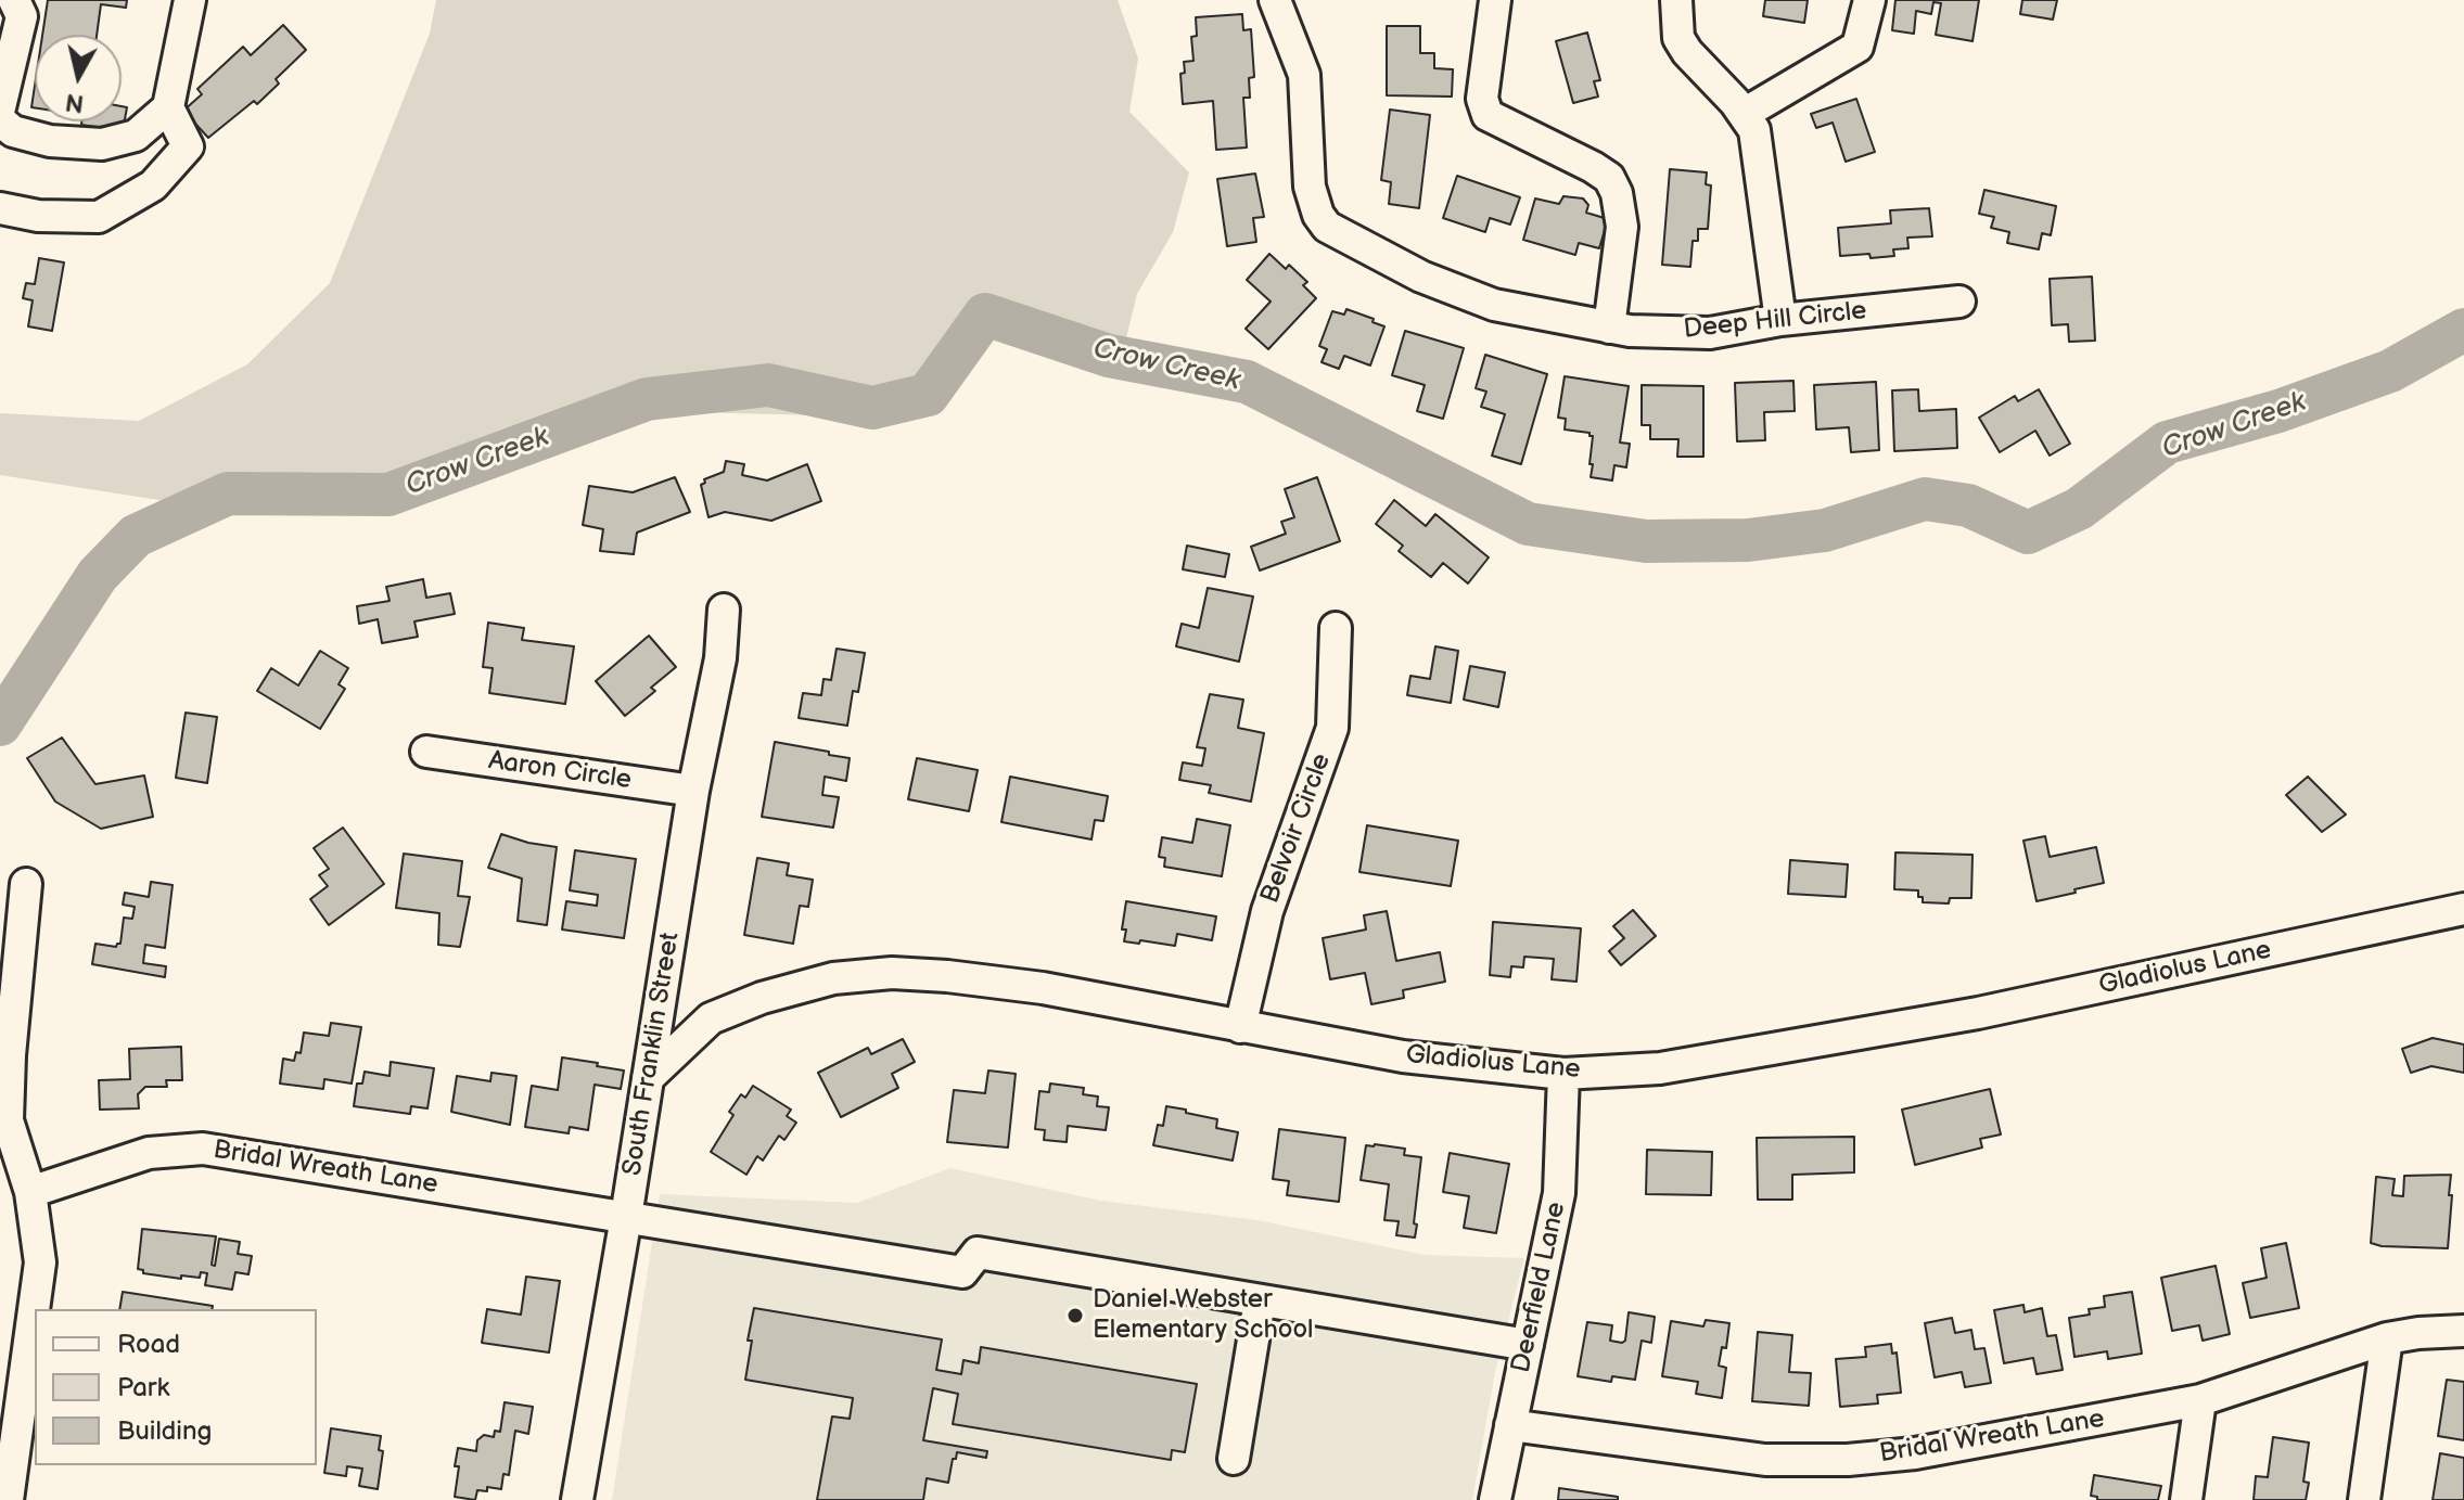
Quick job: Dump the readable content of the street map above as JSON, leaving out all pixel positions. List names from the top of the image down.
{
  "streets": {
    "street": [
      "Deep Hill Circle",
      "Aaron Circle",
      "Belvoir Circle",
      "Gladiolus Lane",
      "South Franklin Street",
      "Bridal Wreath Lane",
      "Deerfield Lane"
    ]
  },
  "crossings": [
    ["Aaron Circle", "South Franklin Street"],
    ["Belvoir Circle", "Gladiolus Lane"],
    ["Gladiolus Lane", "South Franklin Street"],
    ["Gladiolus Lane", "Deerfield Lane"],
    ["South Franklin Street", "Bridal Wreath Lane"],
    ["Bridal Wreath Lane", "Deerfield Lane"]
  ],
  "water": ["Crow Creek"],
  "places": ["Daniel Webster Elementary School"],
  "legend": ["Road", "Park", "Building"],
  "north": "bottom"
}
